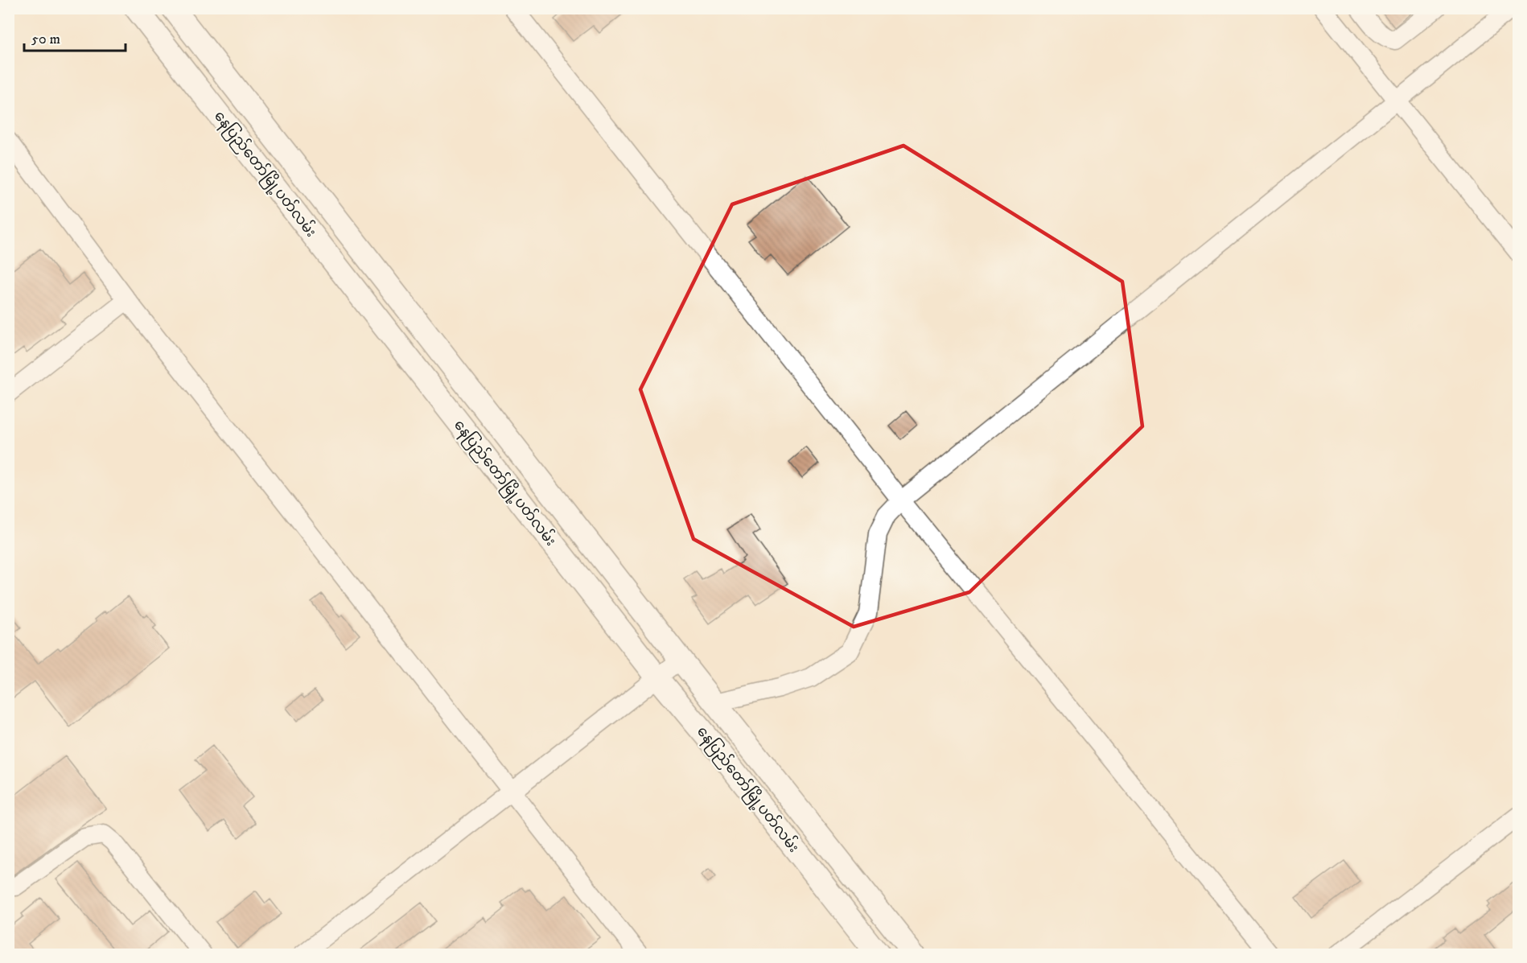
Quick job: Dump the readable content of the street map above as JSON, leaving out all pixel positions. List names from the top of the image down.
{
  "streets": {
    "main road": ["နေပြည်တော်မြို့ပတ်လမ်း"]
  },
  "scale_bar": "50 m"
}
